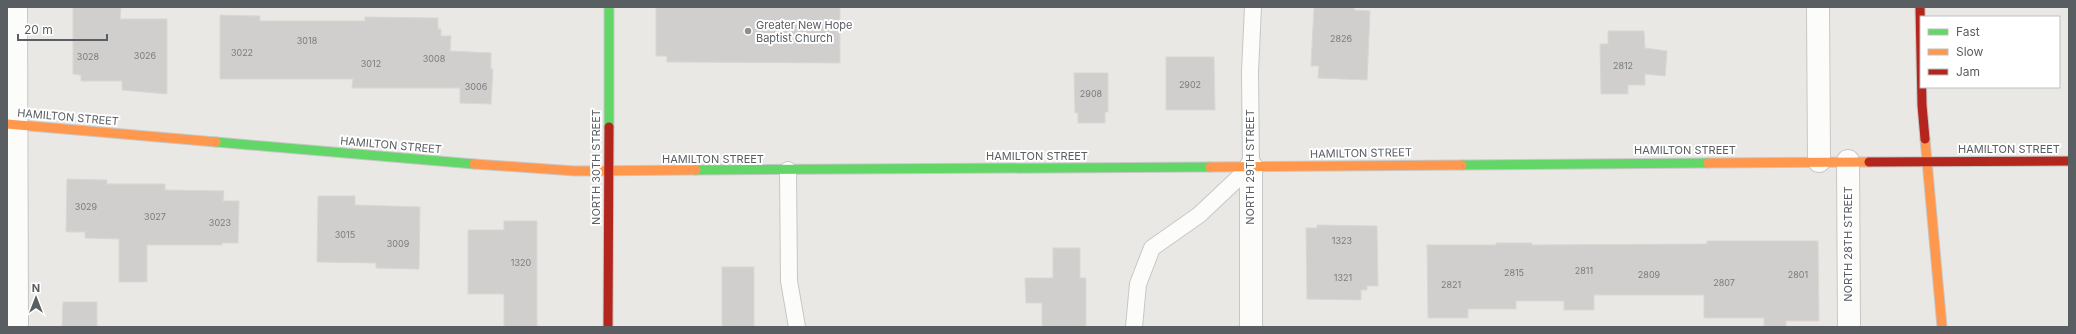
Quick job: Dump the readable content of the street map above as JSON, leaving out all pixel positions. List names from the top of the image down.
{
  "streets": {
    "main road": ["HAMILTON STREET", "NORTH 30TH STREET"],
    "street": ["NORTH 29TH STREET", "NORTH 28TH STREET"]
  },
  "crossings": [
    ["HAMILTON STREET", "NORTH 30TH STREET"],
    ["HAMILTON STREET", "NORTH 29TH STREET"],
    ["HAMILTON STREET", "NORTH 28TH STREET"]
  ],
  "places": ["Greater New Hope Baptist Church"],
  "house_numbers": [
    "2826",
    "3018",
    "3022",
    "3026",
    "3028",
    "3008",
    "3012",
    "2812",
    "2902",
    "3006",
    "2908",
    "3029",
    "3027",
    "3023",
    "3015",
    "1323",
    "3009",
    "1320",
    "2811",
    "2815",
    "2809",
    "2801",
    "1321",
    "2807",
    "2821"
  ],
  "legend": ["Fast", "Slow", "Jam"],
  "scale_bar": "20 m",
  "north": "top"
}
